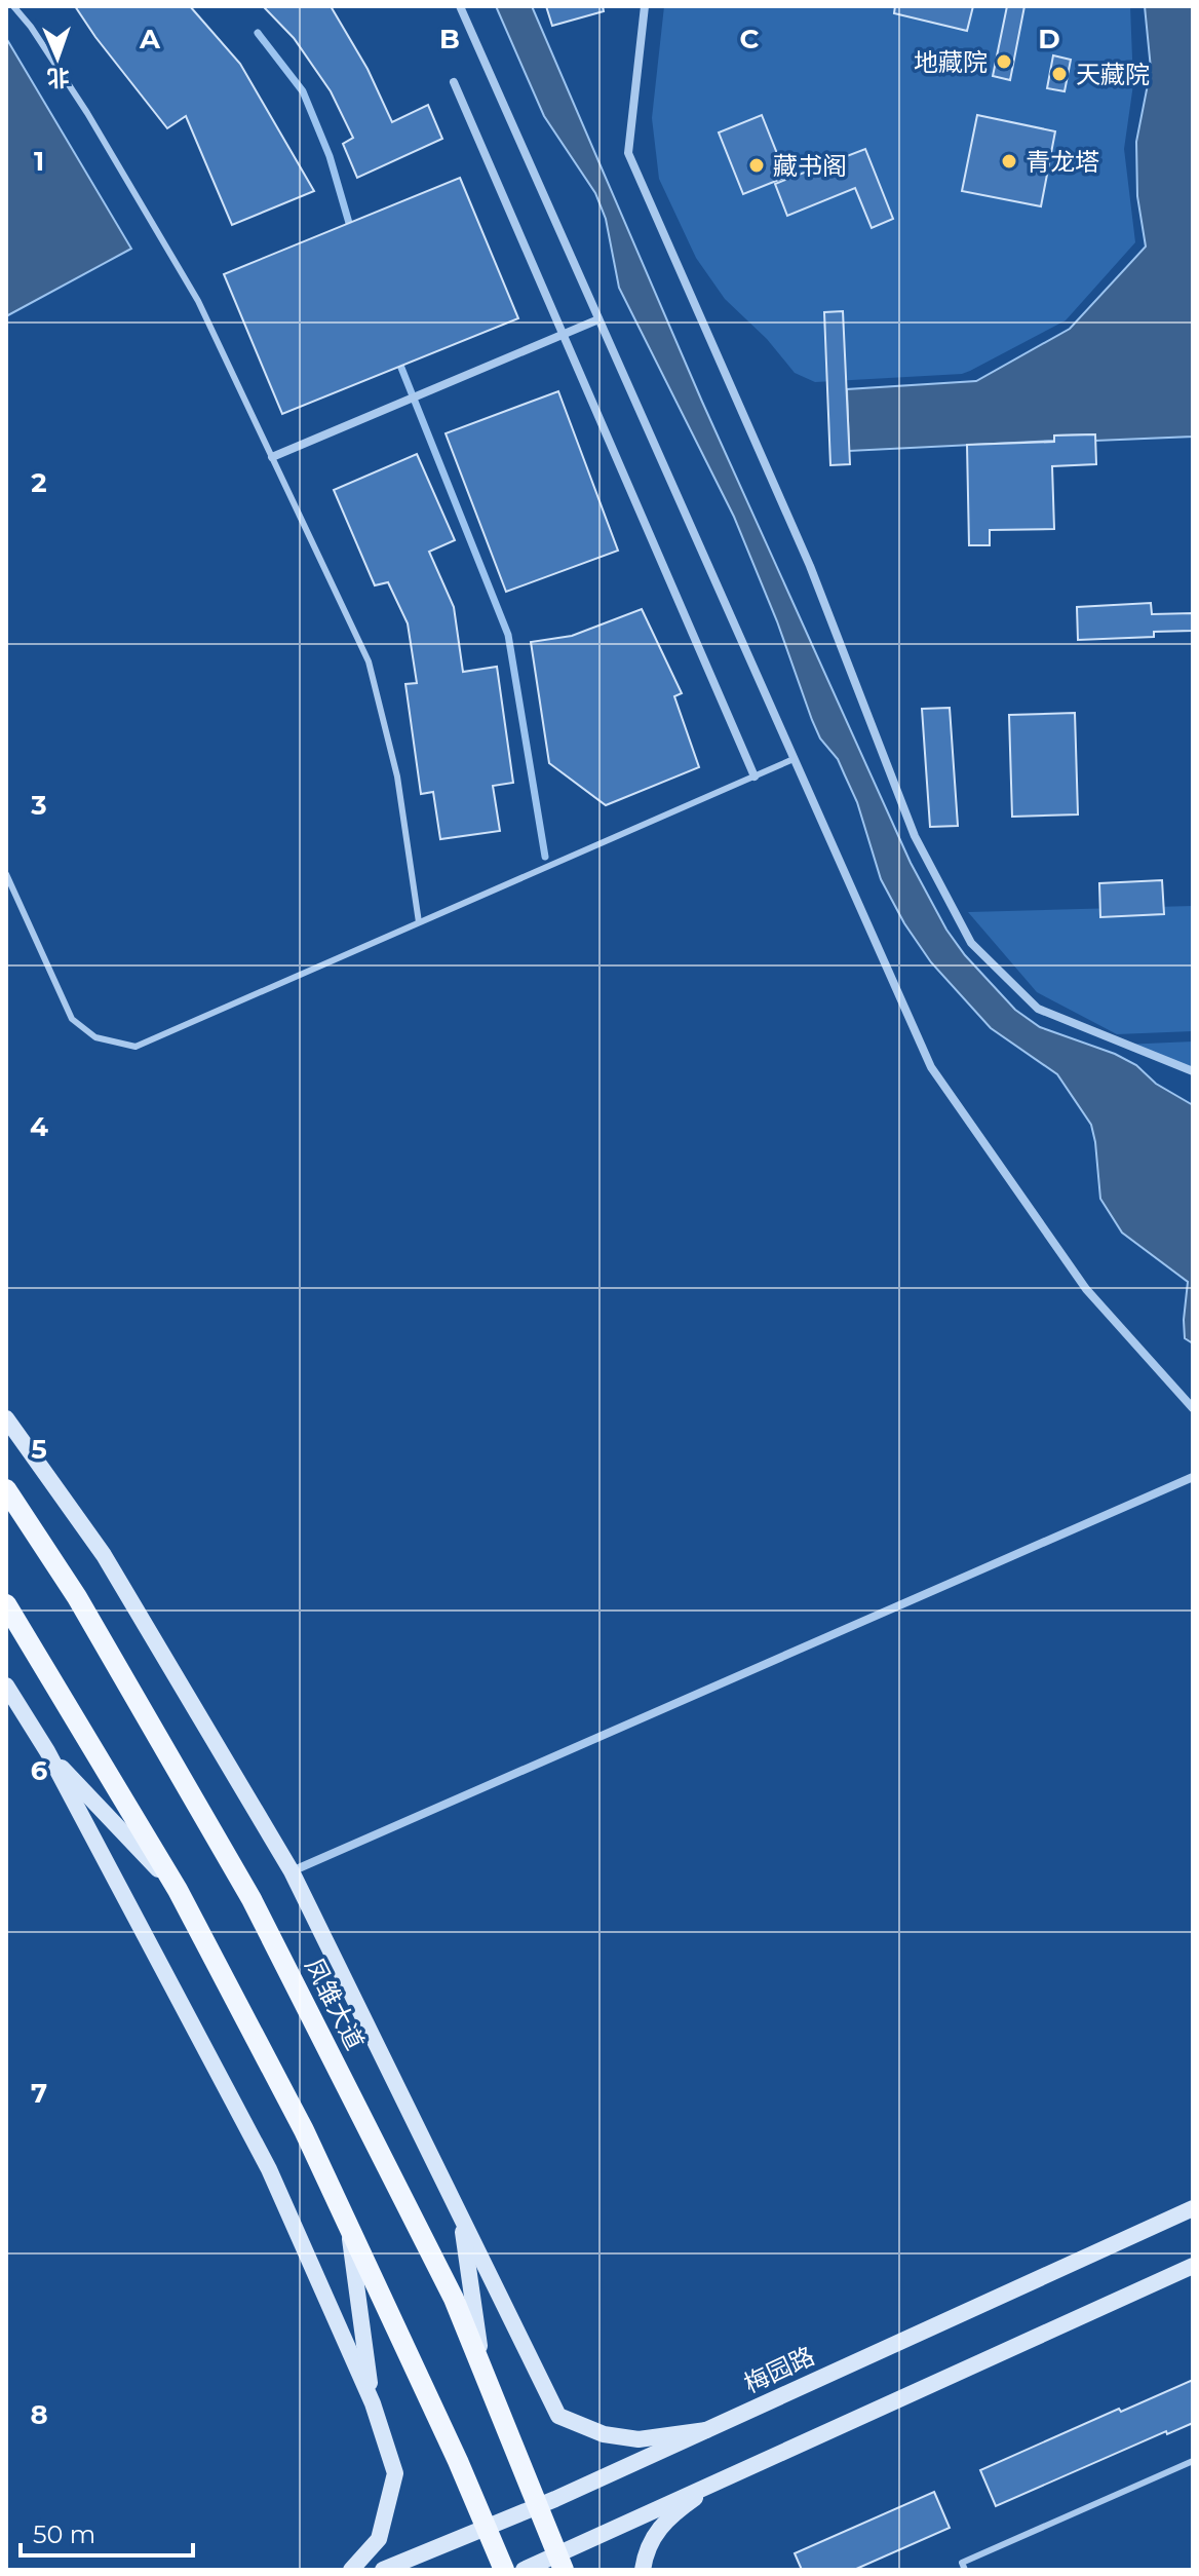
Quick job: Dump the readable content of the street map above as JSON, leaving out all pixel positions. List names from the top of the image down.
{
  "streets": {
    "main road": ["凤雏大道"],
    "street": ["梅园路"]
  },
  "crossings": [
    ["凤雏大道", "梅园路"]
  ],
  "places": [
    "地藏院",
    "天藏院",
    "青龙塔",
    "藏书阁"
  ],
  "scale_bar": "50 m",
  "north": "bottom",
  "grid": {
    "columns": [
      "A",
      "B",
      "C",
      "D"
    ],
    "rows": [
      "1",
      "2",
      "3",
      "4",
      "5",
      "6",
      "7",
      "8"
    ]
  }
}
